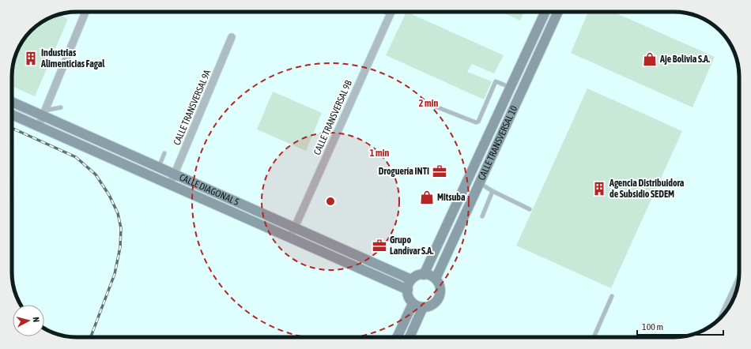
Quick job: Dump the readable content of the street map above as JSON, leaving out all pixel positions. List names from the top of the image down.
{
  "streets": {
    "main road": ["CALLE TRANSVERSAL 10", "CALLE DIAGONAL 5"],
    "street": ["CALLE TRANSVERSAL 9A", "CALLE TRANSVERSAL 9B"]
  },
  "crossings": [
    ["CALLE TRANSVERSAL 9A", "CALLE DIAGONAL 5"],
    ["CALLE TRANSVERSAL 9B", "CALLE DIAGONAL 5"],
    ["CALLE TRANSVERSAL 10", "CALLE DIAGONAL 5"]
  ],
  "places": {
    "building": ["Industrias Alimenticias Fagal", "Agencia Distribuidora de Subsidio SEDEM"],
    "shop": ["Aje Bolivia S.A.", "Mitsuba"],
    "office": ["Droguería INTI", "Grupo Landívar S.A."]
  },
  "scale_bar": "100 m",
  "north": "right",
  "rings": ["2 min", "1 min"]
}
